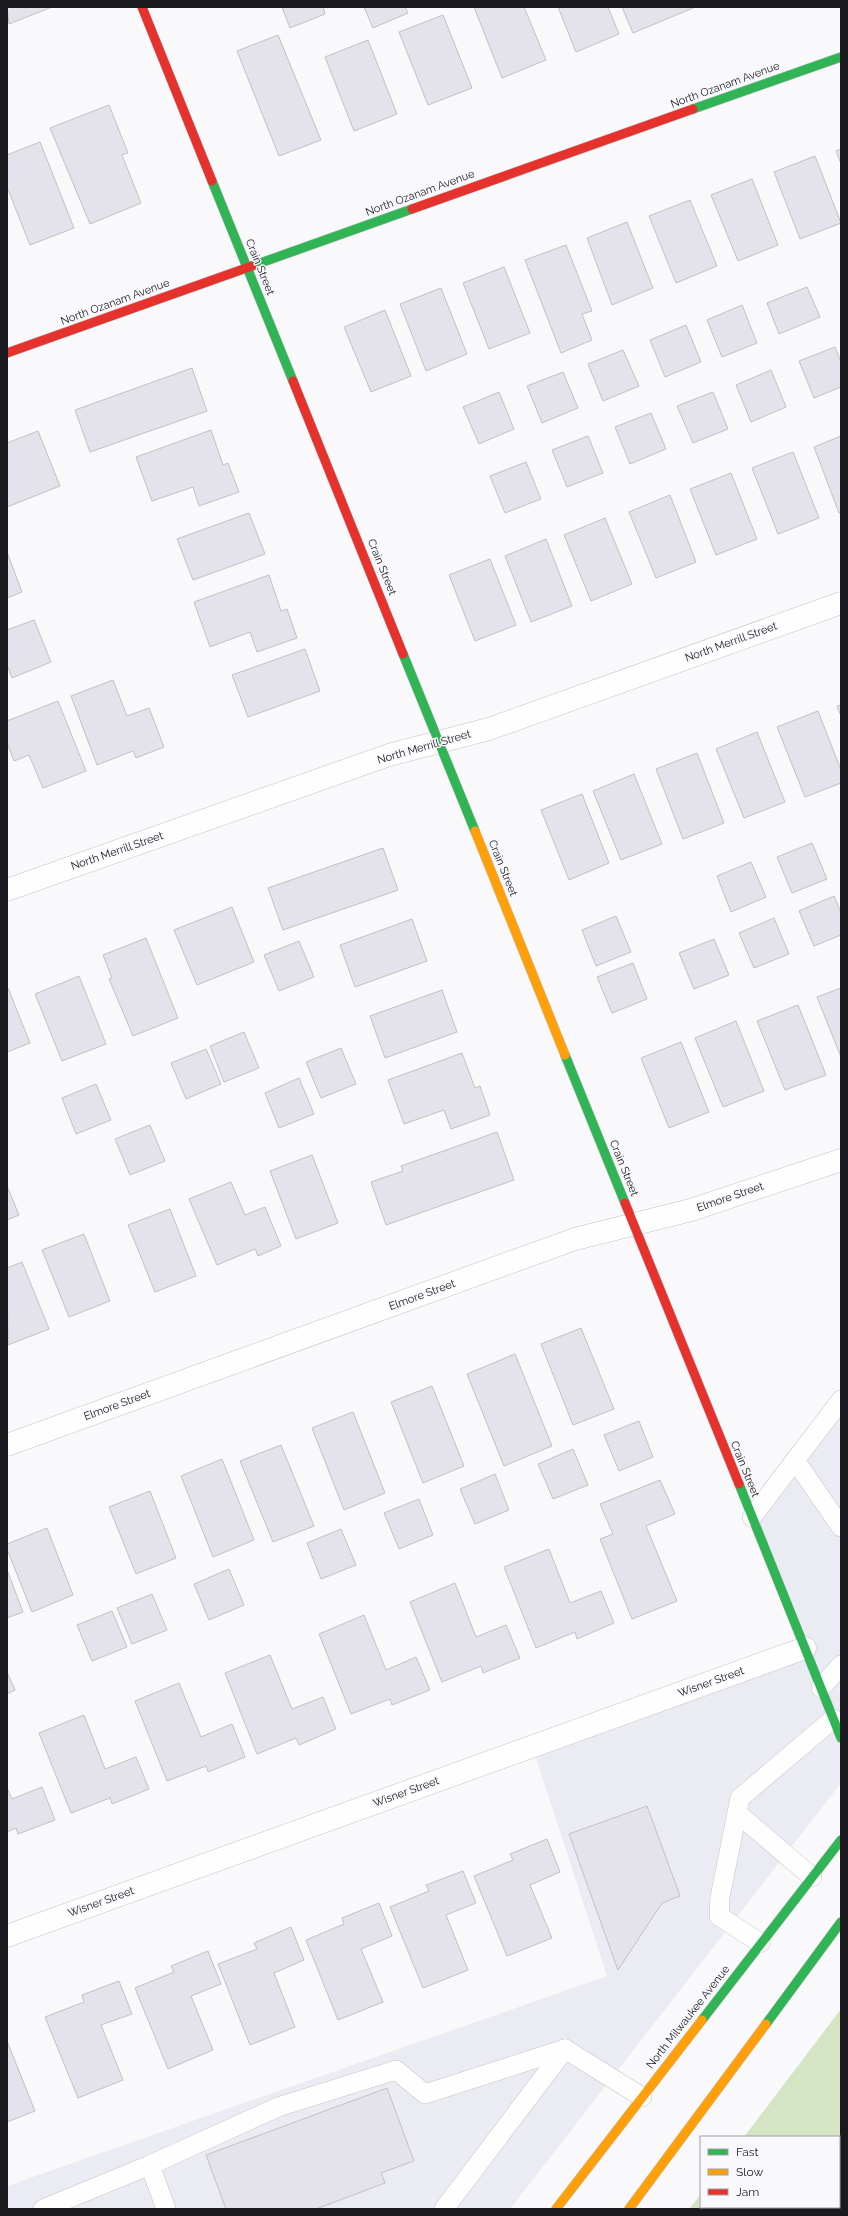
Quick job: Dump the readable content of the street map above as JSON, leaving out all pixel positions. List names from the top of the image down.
{
  "streets": {
    "street": [
      "North Ozanam Avenue",
      "Crain Street",
      "North Merrill Street",
      "Elmore Street",
      "Wisner Street",
      "North Milwaukee Avenue"
    ]
  },
  "crossings": [
    ["North Ozanam Avenue", "Crain Street"],
    ["Crain Street", "North Merrill Street"],
    ["Crain Street", "Elmore Street"],
    ["Crain Street", "Wisner Street"]
  ],
  "legend": ["Fast", "Slow", "Jam"]
}
